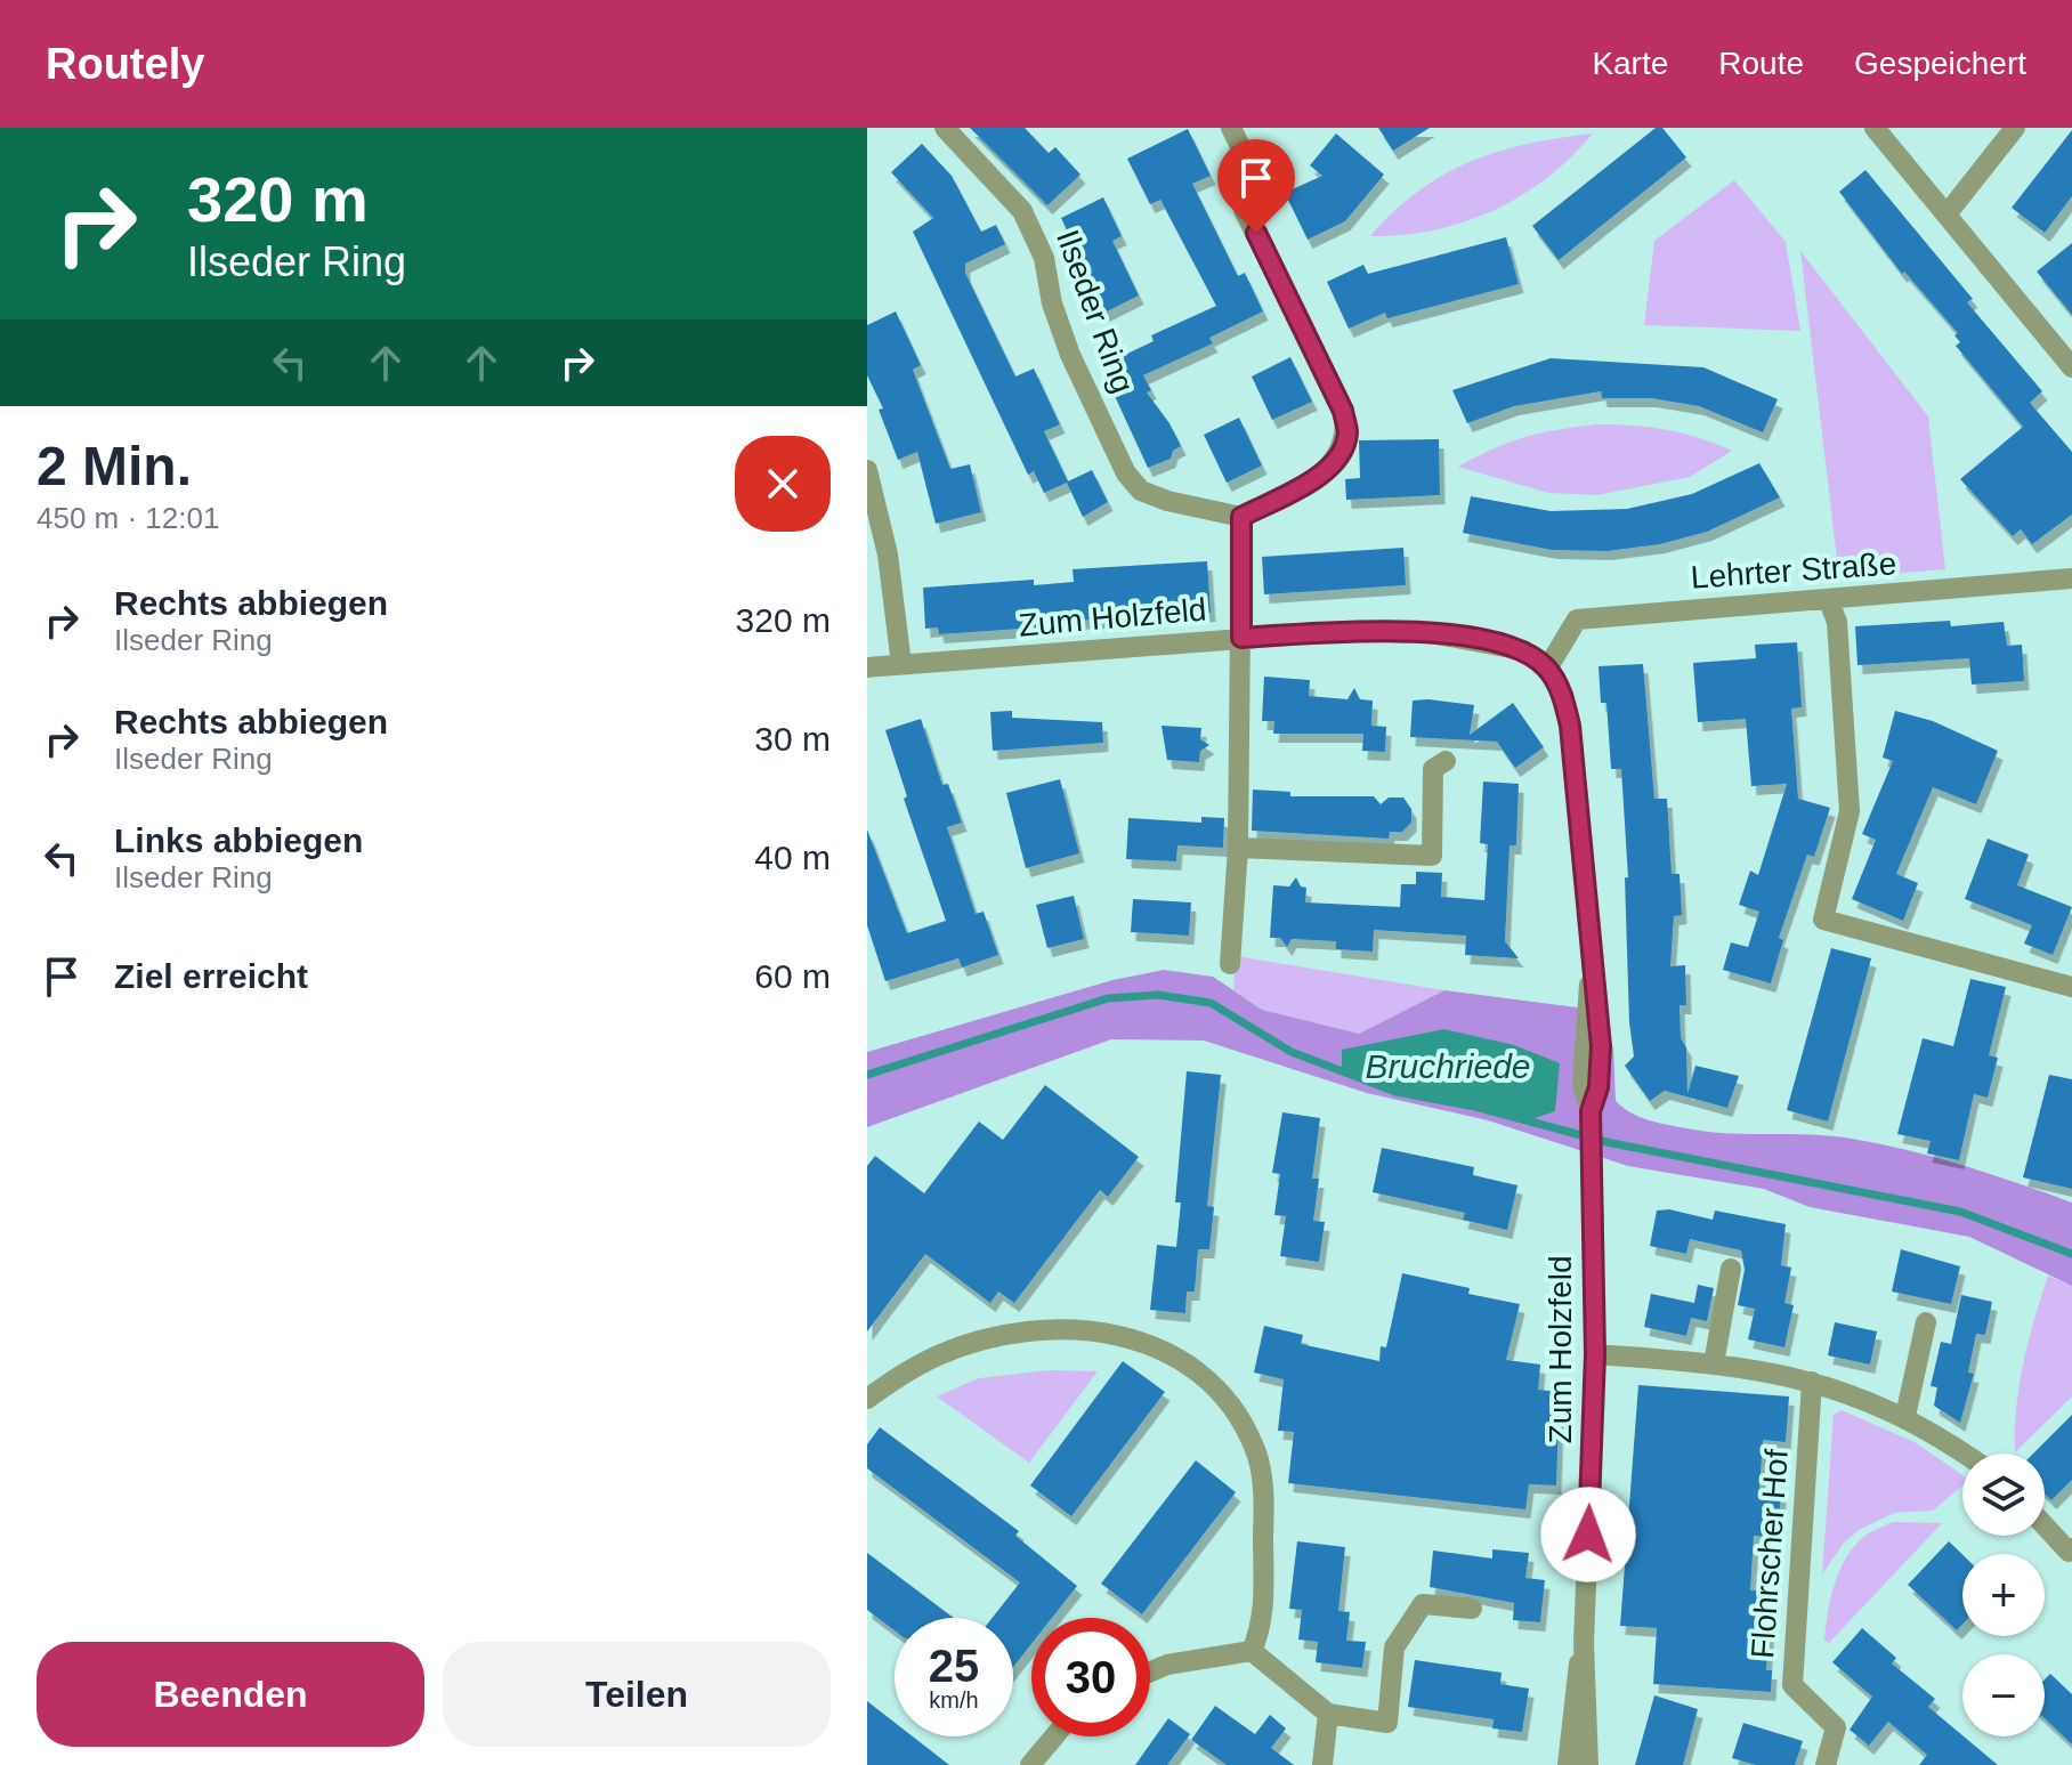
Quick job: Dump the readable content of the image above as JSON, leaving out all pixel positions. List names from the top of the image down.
{
  "streets": {
    "street": [
      "Ilseder Ring",
      "Lehrter Straße",
      "Zum Holzfeld",
      "Flohrscher Hof"
    ]
  },
  "crossings": [
    ["Lehrter Straße", "Zum Holzfeld"]
  ],
  "water": ["Bruchriede"],
  "page": {
    "header": "Routely",
    "nav": ["Karte", "Route", "Gespeichert"],
    "turn": ["320 m", "Ilseder Ring"],
    "heading": ["2 Min.", "450 m · 12:01"],
    "list": [
      {
        "name": "Rechts abbiegen",
        "note": "Ilseder Ring",
        "value": "320 m"
      },
      {
        "name": "Rechts abbiegen",
        "note": "Ilseder Ring",
        "value": "30 m"
      },
      {
        "name": "Links abbiegen",
        "note": "Ilseder Ring",
        "value": "40 m"
      },
      {
        "name": "Ziel erreicht",
        "value": "60 m"
      }
    ],
    "map_buttons": ["+", "−"],
    "speed": "25 km/h",
    "limit": "30",
    "buttons": ["Beenden", "Teilen"]
  }
}
